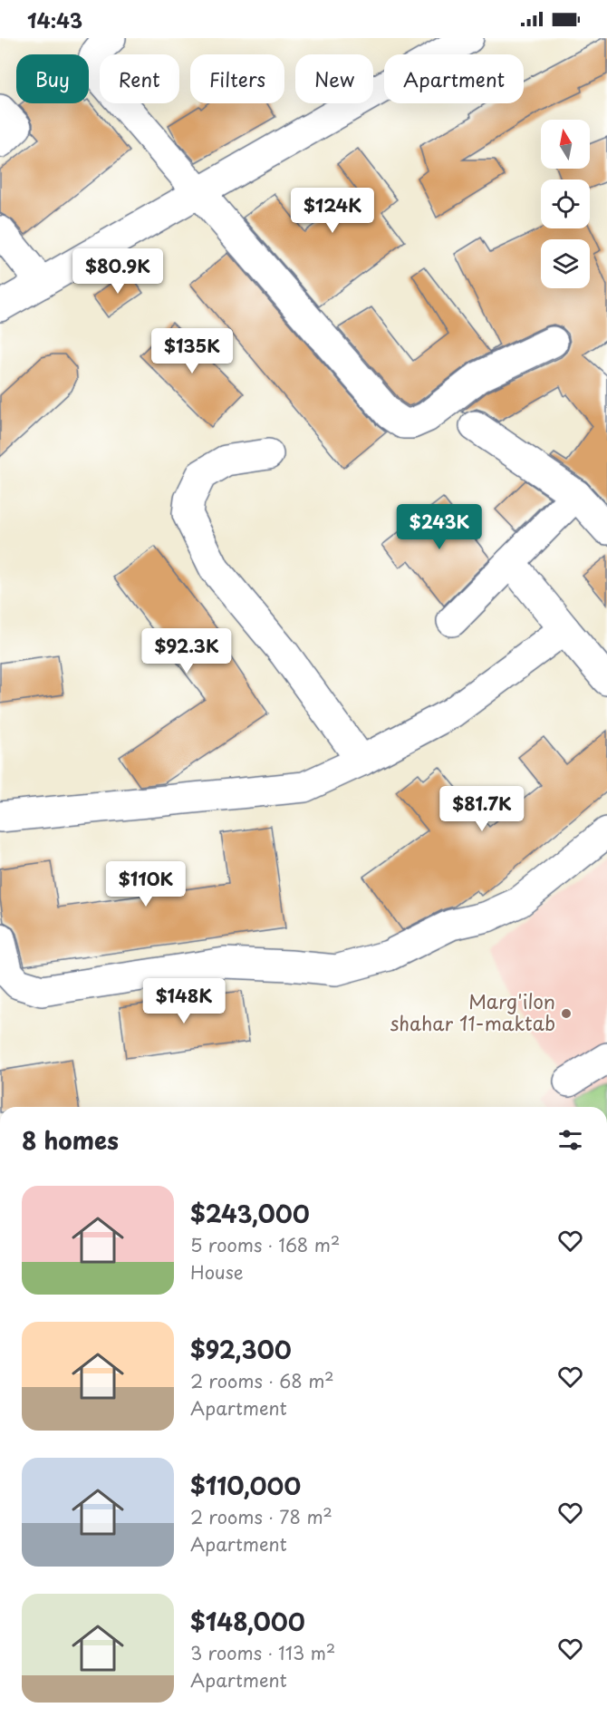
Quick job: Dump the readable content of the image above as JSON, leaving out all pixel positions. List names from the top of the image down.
{
  "places": ["Marg'ilon shahar 11-maktab"],
  "north": "top",
  "page": {
    "status": "14:43",
    "chip": [
      "Buy",
      "Rent",
      "Filters",
      "New",
      "Apartment"
    ],
    "price": [
      "$124K",
      "$80.9K",
      "$135K",
      "$243K",
      "$92.3K",
      "$81.7K",
      "$110K",
      "$148K"
    ],
    "heading": "8 homes",
    "list": [
      {
        "name": "$243,000",
        "note": "5 rooms · 168 m² · House"
      },
      {
        "name": "$92,300",
        "note": "2 rooms · 68 m² · Apartment"
      },
      {
        "name": "$110,000",
        "note": "2 rooms · 78 m² · Apartment"
      },
      {
        "name": "$148,000",
        "note": "3 rooms · 113 m² · Apartment"
      }
    ]
  }
}
